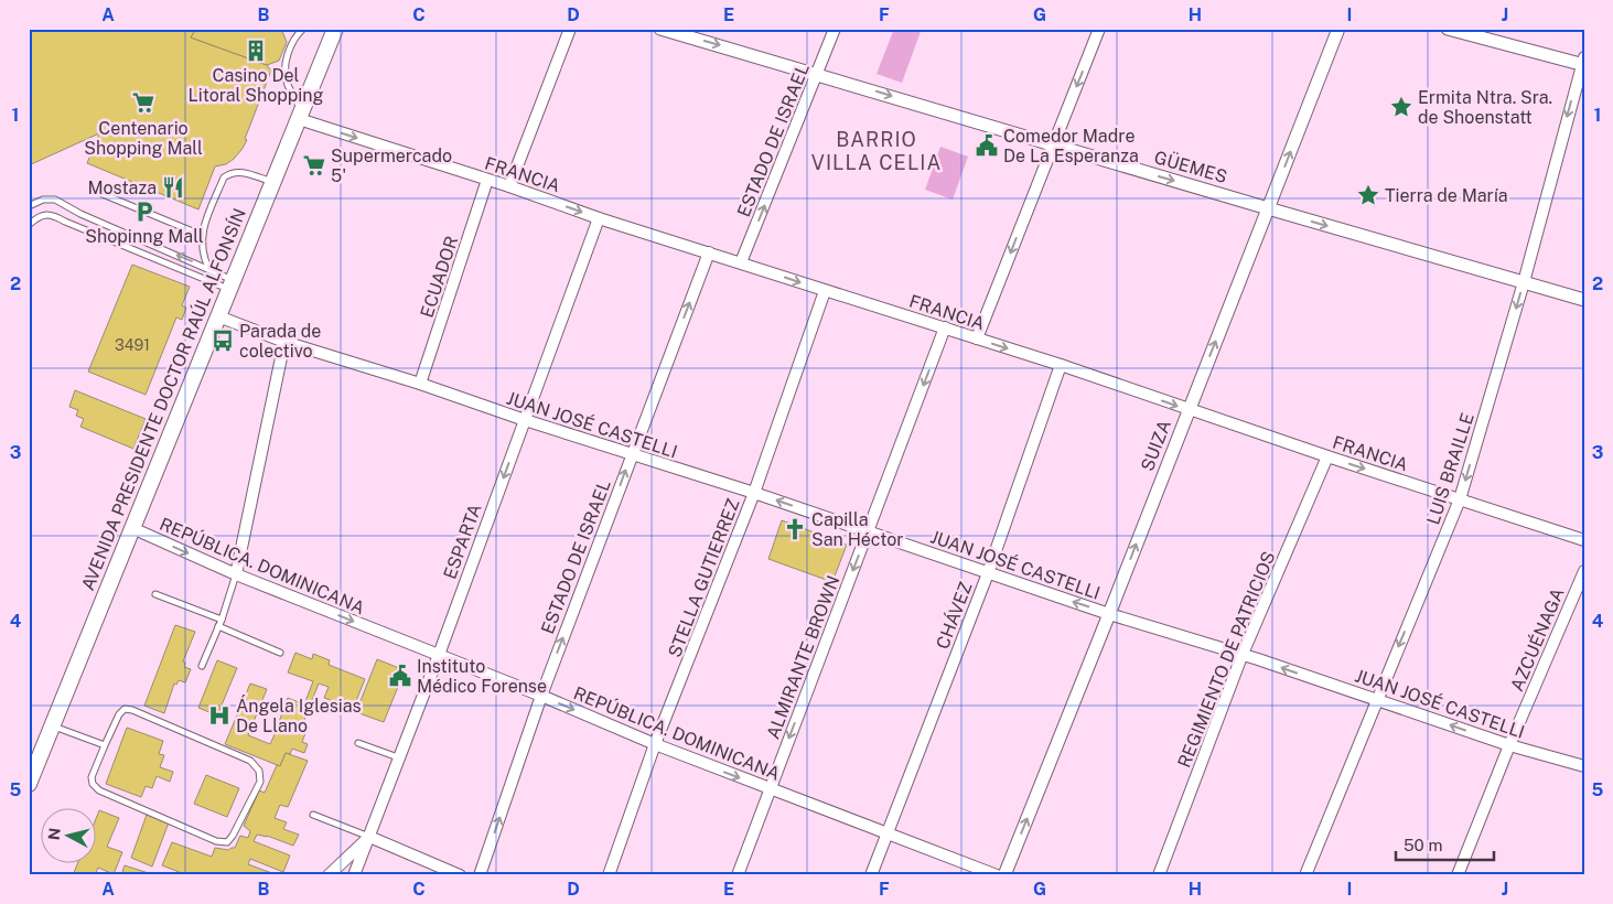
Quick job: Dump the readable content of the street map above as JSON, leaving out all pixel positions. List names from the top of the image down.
{
  "streets": {
    "main road": ["AVENIDA PRESIDENTE DOCTOR RAÚL ALFONSÍN"],
    "street": [
      "ESTADO DE ISRAEL",
      "GÜEMES",
      "FRANCIA",
      "ECUADOR",
      "JUAN JOSÉ CASTELLI",
      "SUIZA",
      "LUIS BRAILLE",
      "ESPARTA",
      "REPÚBLICA. DOMINICANA",
      "STELLA GUTIERREZ",
      "CHÁVEZ",
      "AZCUÉNAGA",
      "ALMIRANTE BROWN",
      "REGIMIENTO DE PATRICIOS"
    ]
  },
  "crossings": [
    ["ESTADO DE ISRAEL", "GÜEMES"],
    ["ESTADO DE ISRAEL", "FRANCIA"],
    ["ESTADO DE ISRAEL", "JUAN JOSÉ CASTELLI"],
    ["ESTADO DE ISRAEL", "REPÚBLICA. DOMINICANA"],
    ["GÜEMES", "SUIZA"],
    ["GÜEMES", "LUIS BRAILLE"],
    ["FRANCIA", "ECUADOR"],
    ["FRANCIA", "AVENIDA PRESIDENTE DOCTOR RAÚL ALFONSÍN"],
    ["FRANCIA", "SUIZA"],
    ["FRANCIA", "LUIS BRAILLE"],
    ["FRANCIA", "ESPARTA"],
    ["FRANCIA", "STELLA GUTIERREZ"],
    ["FRANCIA", "CHÁVEZ"],
    ["FRANCIA", "ALMIRANTE BROWN"],
    ["FRANCIA", "REGIMIENTO DE PATRICIOS"],
    ["ECUADOR", "JUAN JOSÉ CASTELLI"],
    ["AVENIDA PRESIDENTE DOCTOR RAÚL ALFONSÍN", "JUAN JOSÉ CASTELLI"],
    ["AVENIDA PRESIDENTE DOCTOR RAÚL ALFONSÍN", "REPÚBLICA. DOMINICANA"],
    ["JUAN JOSÉ CASTELLI", "SUIZA"],
    ["JUAN JOSÉ CASTELLI", "LUIS BRAILLE"],
    ["JUAN JOSÉ CASTELLI", "ESPARTA"],
    ["JUAN JOSÉ CASTELLI", "STELLA GUTIERREZ"],
    ["JUAN JOSÉ CASTELLI", "CHÁVEZ"],
    ["JUAN JOSÉ CASTELLI", "AZCUÉNAGA"],
    ["JUAN JOSÉ CASTELLI", "ALMIRANTE BROWN"],
    ["JUAN JOSÉ CASTELLI", "REGIMIENTO DE PATRICIOS"],
    ["ESPARTA", "REPÚBLICA. DOMINICANA"],
    ["REPÚBLICA. DOMINICANA", "STELLA GUTIERREZ"],
    ["REPÚBLICA. DOMINICANA", "CHÁVEZ"],
    ["REPÚBLICA. DOMINICANA", "ALMIRANTE BROWN"]
  ],
  "one_way": [
    "ESTADO DE ISRAEL",
    "GÜEMES",
    "FRANCIA",
    "JUAN JOSÉ CASTELLI",
    "SUIZA",
    "LUIS BRAILLE",
    "ESPARTA",
    "REPÚBLICA. DOMINICANA",
    "ALMIRANTE BROWN"
  ],
  "districts": ["BARRIO VILLA CELIA"],
  "places": {
    "building": ["Casino Del Litoral Shopping"],
    "supermarket": ["Centenario Shopping Mall", "Supermercado 5'"],
    "place": ["Ermita Ntra. Sra. de Shoenstatt", "Tierra de María"],
    "public building": ["Comedor Madre De La Esperanza", "Instituto Médico Forense"],
    "restaurant": ["Mostaza"],
    "parking": ["Shopinng Mall"],
    "bus stop": ["Parada de colectivo"],
    "church": ["Capilla San Héctor"],
    "hospital": ["Ángela Iglesias De Llano"]
  },
  "house_numbers": ["3491"],
  "scale_bar": "50 m",
  "north": "left",
  "grid": {
    "columns": [
      "A",
      "B",
      "C",
      "D",
      "E",
      "F",
      "G",
      "H",
      "I",
      "J"
    ],
    "rows": [
      "1",
      "2",
      "3",
      "4",
      "5"
    ]
  }
}
